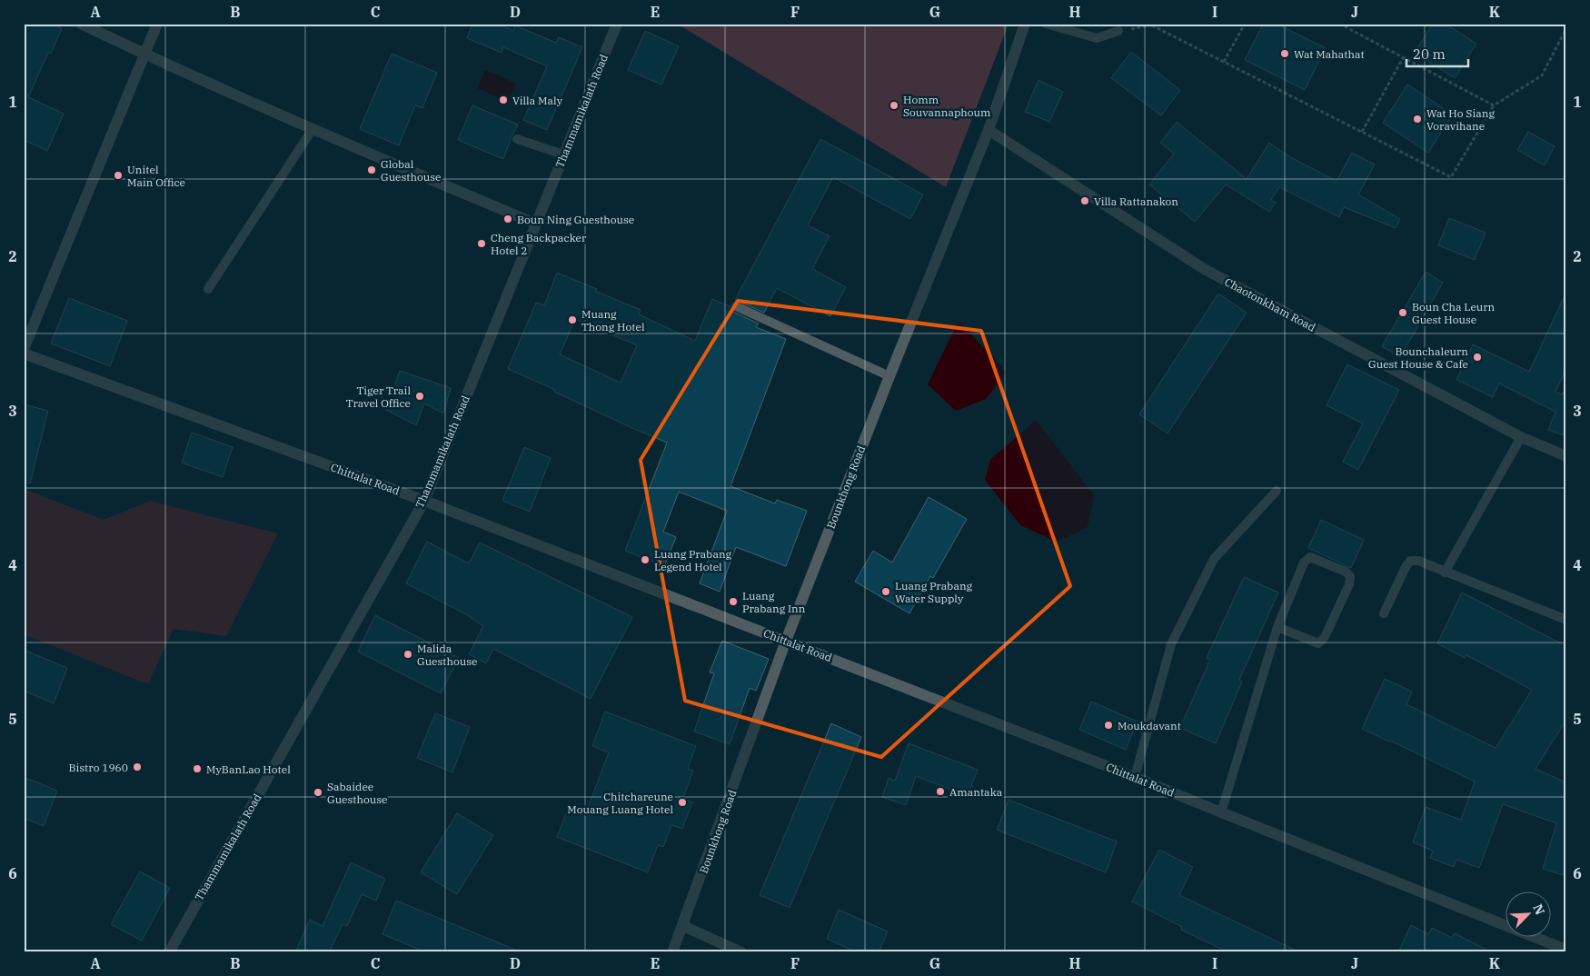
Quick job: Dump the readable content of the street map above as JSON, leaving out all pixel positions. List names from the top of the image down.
{
  "streets": {
    "street": [
      "Thammamikalath Road",
      "Chaotonkham Road",
      "Chittalat Road",
      "Bounkhong Road"
    ]
  },
  "crossings": [
    ["Thammamikalath Road", "Chittalat Road"],
    ["Chaotonkham Road", "Bounkhong Road"],
    ["Chittalat Road", "Bounkhong Road"]
  ],
  "places": [
    "Wat Mahathat",
    "Villa Maly",
    "Homm Souvannaphoum",
    "Wat Ho Siang Voravihane",
    "Global Guesthouse",
    "Unitel Main Office",
    "Villa Rattanakon",
    "Boun Ning Guesthouse",
    "Cheng Backpacker Hotel 2",
    "Boun Cha Leurn Guest House",
    "Muang Thong Hotel",
    "Bounchaleurn Guest House & Cafe",
    "Tiger Trail Travel Office",
    "Luang Prabang Legend Hotel",
    "Luang Prabang Water Supply",
    "Luang Prabang Inn",
    "Malida Guesthouse",
    "Moukdavant",
    "Bistro 1960",
    "MyBanLao Hotel",
    "Amantaka",
    "Sabaidee Guesthouse",
    "Chitchareune Mouang Luang Hotel"
  ],
  "scale_bar": "20 m",
  "north": "top right",
  "grid": {
    "columns": [
      "A",
      "B",
      "C",
      "D",
      "E",
      "F",
      "G",
      "H",
      "I",
      "J",
      "K"
    ],
    "rows": [
      "1",
      "2",
      "3",
      "4",
      "5",
      "6"
    ]
  }
}
